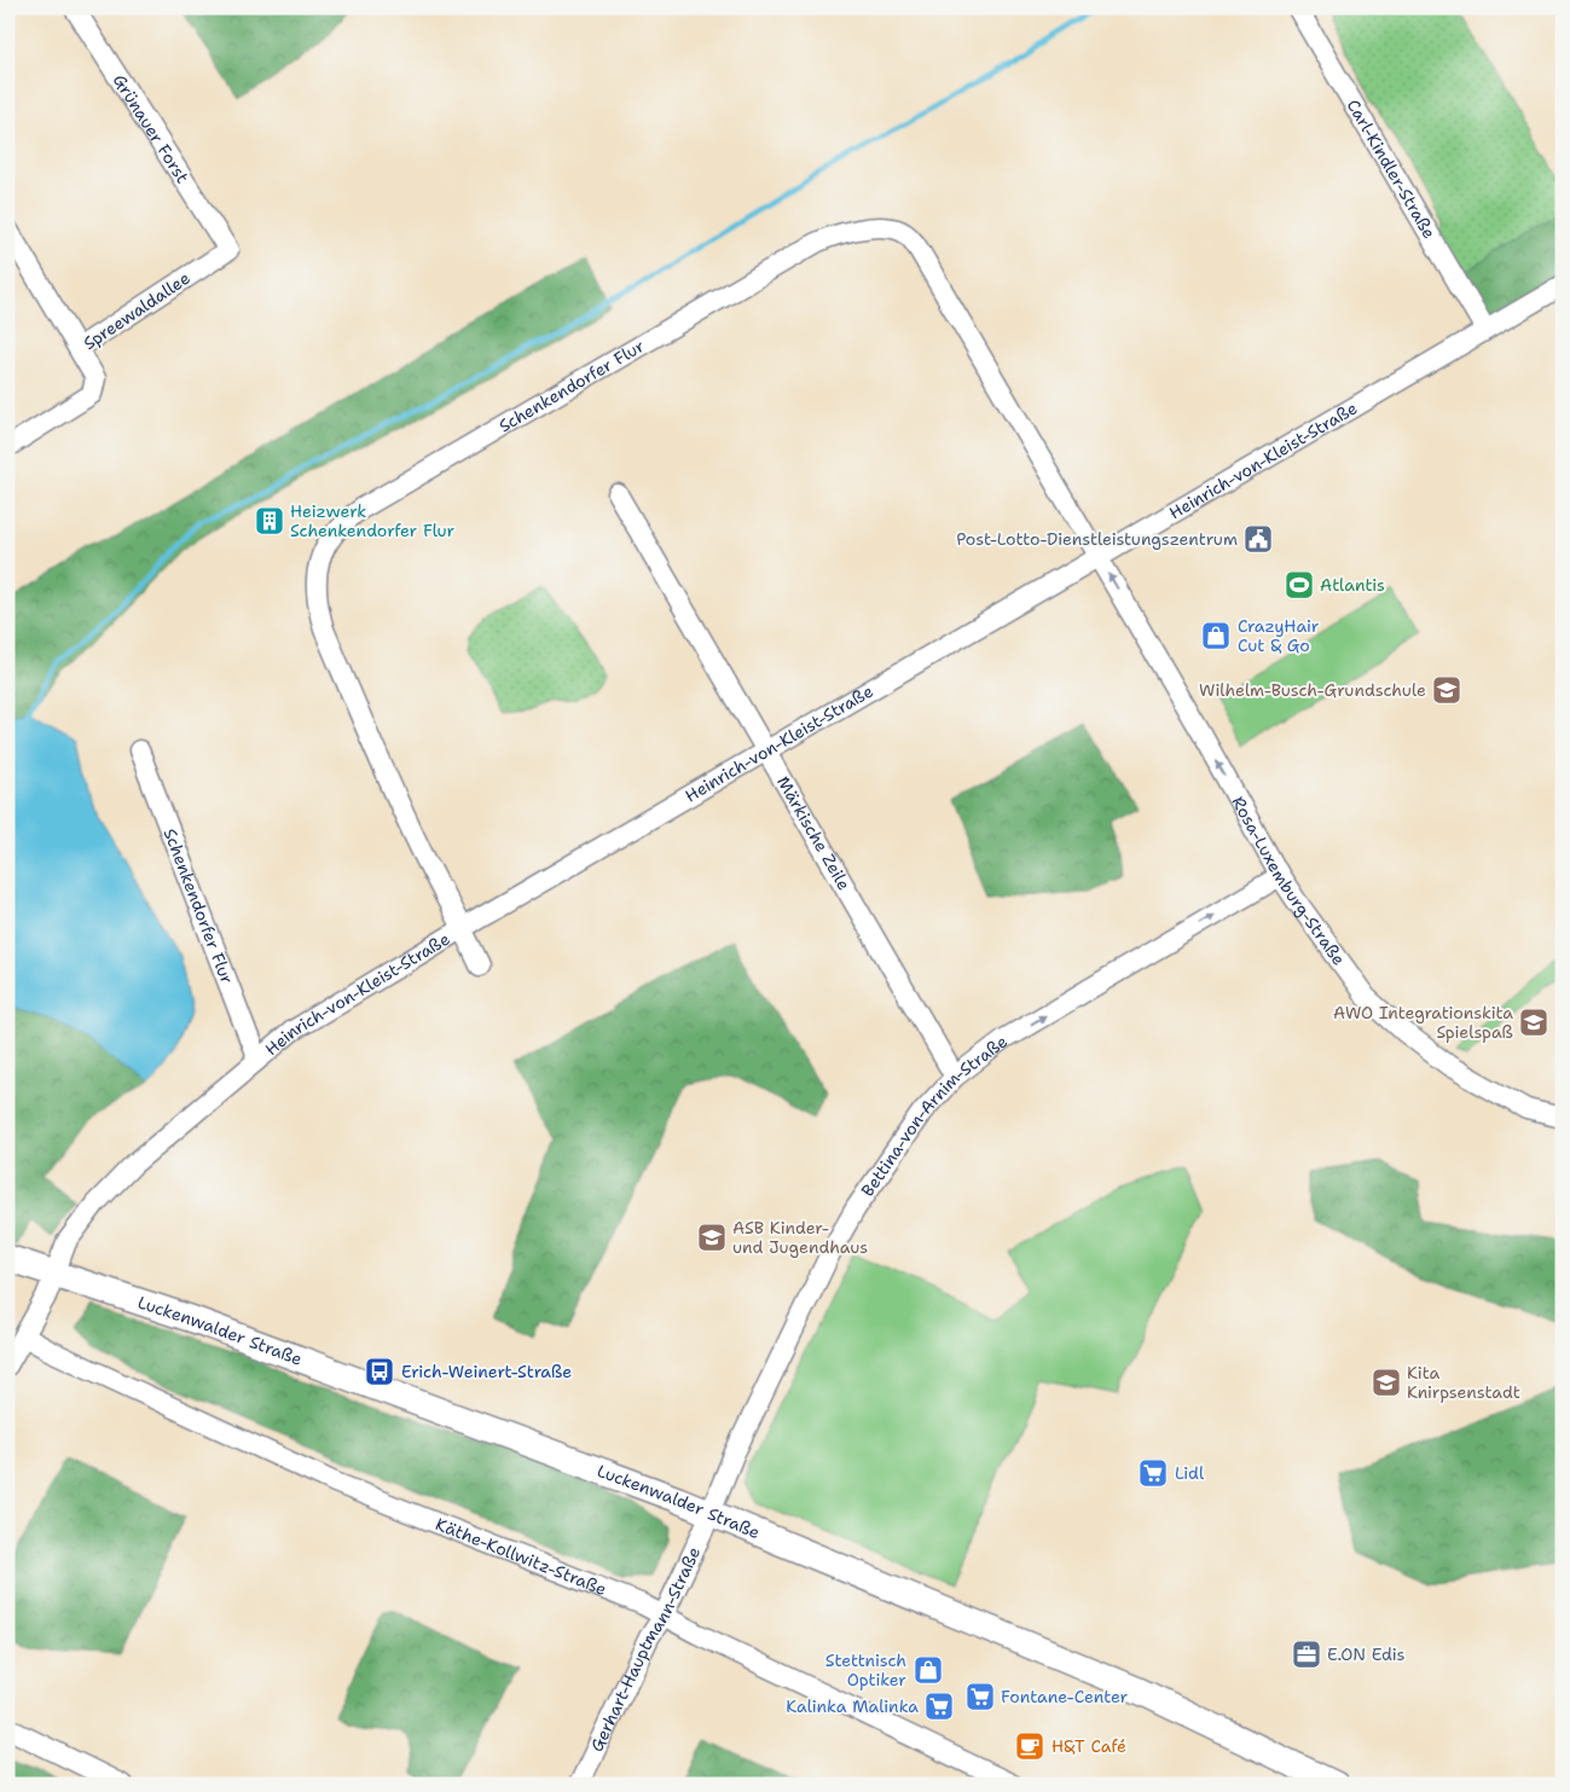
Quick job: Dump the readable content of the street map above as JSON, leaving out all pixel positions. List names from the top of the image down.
{
  "streets": {
    "main road": ["Luckenwalder Straße"],
    "street": [
      "Grünauer Forst",
      "Carl-Kindler-Straße",
      "Spreewaldallee",
      "Schenkendorfer Flur",
      "Heinrich-von-Kleist-Straße",
      "Märkische Zeile",
      "Rosa-Luxemburg-Straße",
      "Bettina-von-Arnim-Straße",
      "Käthe-Kollwitz-Straße",
      "Gerhart-Hauptmann-Straße"
    ]
  },
  "crossings": [
    ["Grünauer Forst", "Spreewaldallee"],
    ["Carl-Kindler-Straße", "Heinrich-von-Kleist-Straße"],
    ["Schenkendorfer Flur", "Heinrich-von-Kleist-Straße"],
    ["Schenkendorfer Flur", "Rosa-Luxemburg-Straße"],
    ["Heinrich-von-Kleist-Straße", "Märkische Zeile"],
    ["Heinrich-von-Kleist-Straße", "Rosa-Luxemburg-Straße"],
    ["Heinrich-von-Kleist-Straße", "Luckenwalder Straße"],
    ["Märkische Zeile", "Bettina-von-Arnim-Straße"],
    ["Rosa-Luxemburg-Straße", "Bettina-von-Arnim-Straße"],
    ["Bettina-von-Arnim-Straße", "Luckenwalder Straße"],
    ["Bettina-von-Arnim-Straße", "Gerhart-Hauptmann-Straße"],
    ["Luckenwalder Straße", "Gerhart-Hauptmann-Straße"],
    ["Käthe-Kollwitz-Straße", "Gerhart-Hauptmann-Straße"]
  ],
  "one_way": ["Rosa-Luxemburg-Straße", "Bettina-von-Arnim-Straße"],
  "places": {
    "building": ["Heizwerk Schenkendorfer Flur"],
    "public building": ["Post-Lotto-Dienstleistungszentrum"],
    "sports": ["Atlantis"],
    "shop": ["CrazyHair Cut & Go", "Stettnisch Optiker"],
    "school or university": [
      "Wilhelm-Busch-Grundschule",
      "AWO Integrationskita Spielspaß",
      "ASB Kinder- und Jugendhaus",
      "Kita Knirpsenstadt"
    ],
    "bus stop": ["Erich-Weinert-Straße"],
    "supermarket": ["Lidl", "Fontane-Center", "Kalinka Malinka"],
    "office": ["E.ON Edis"],
    "cafe": ["H&T Café"]
  }
}
